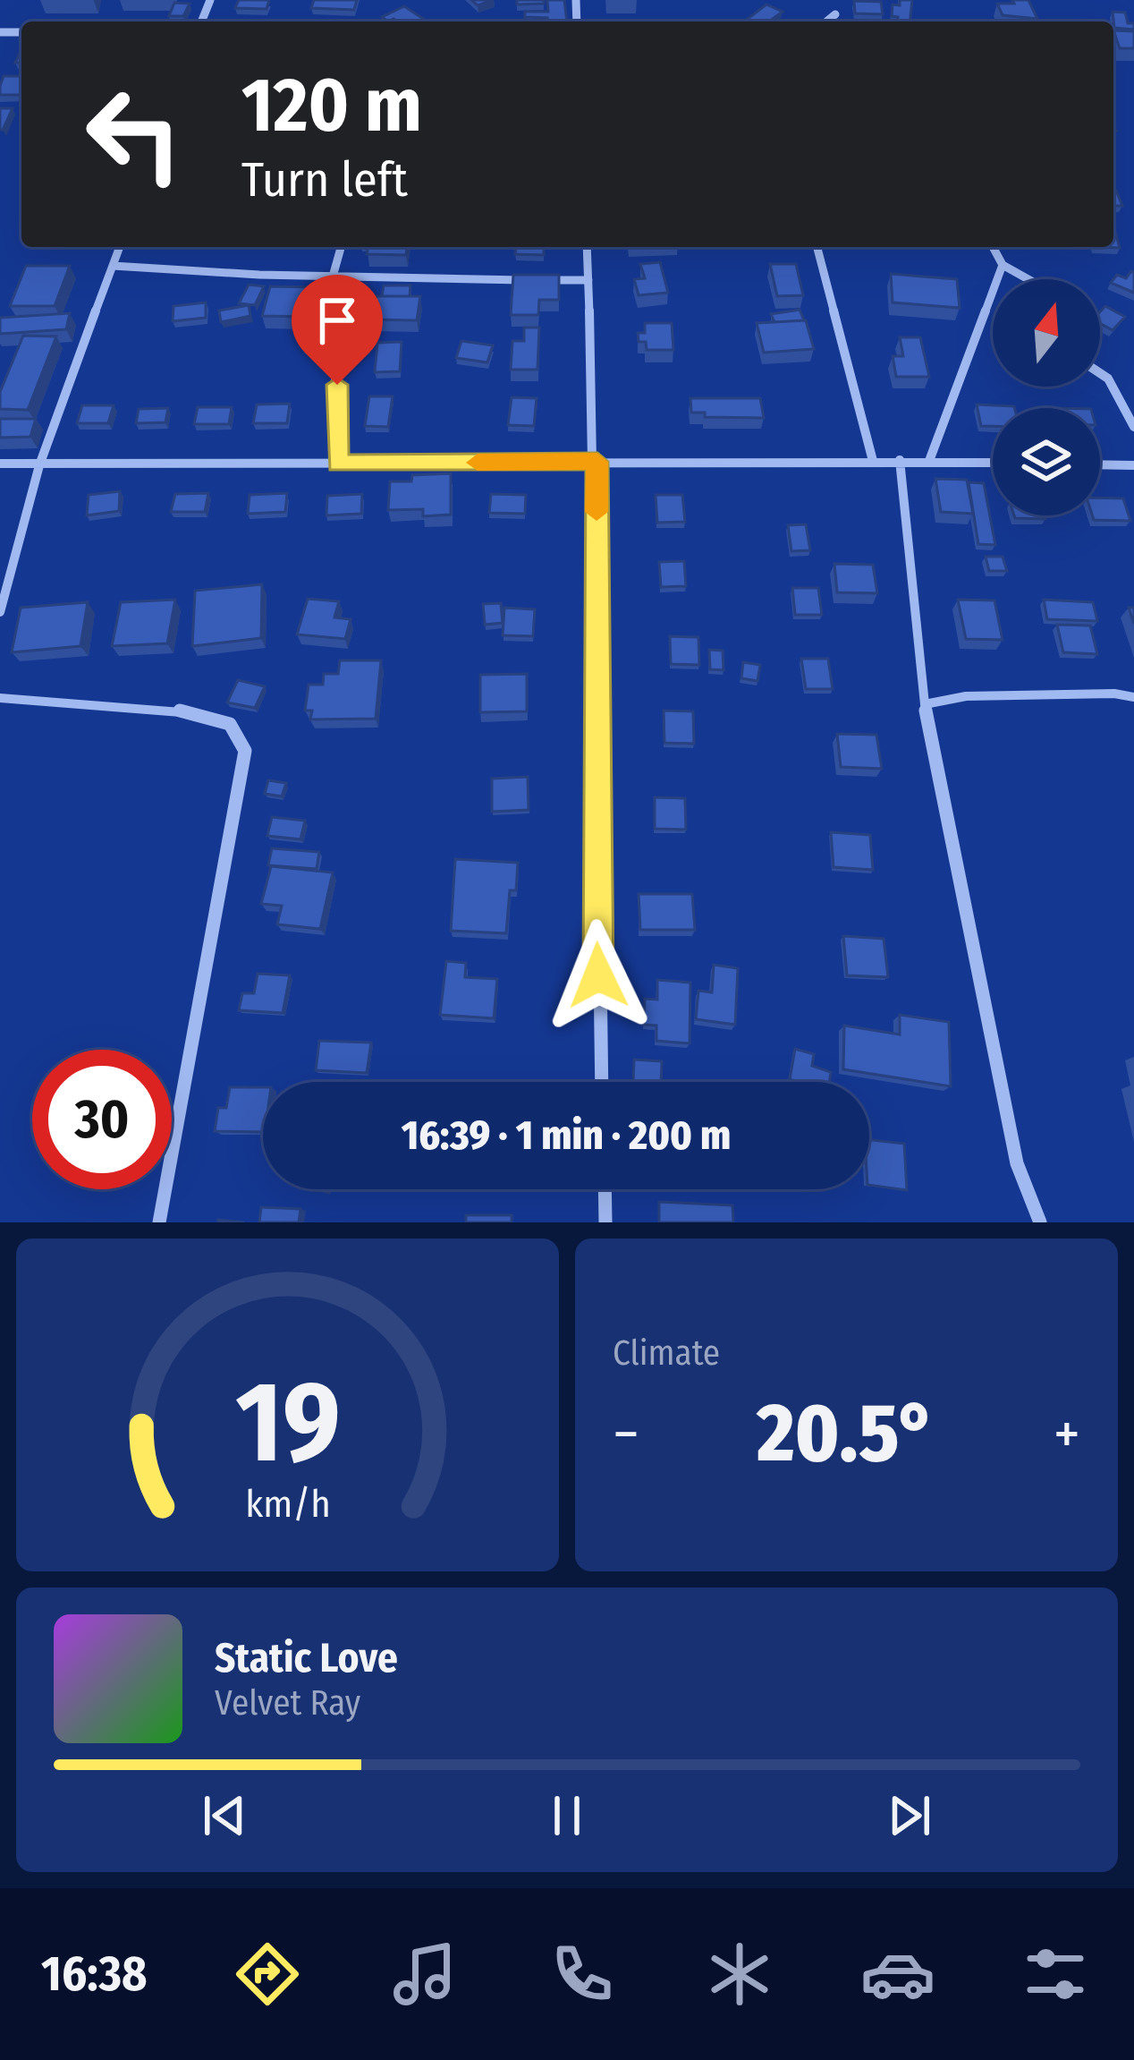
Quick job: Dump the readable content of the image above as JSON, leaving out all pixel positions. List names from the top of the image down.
{
  "north": "top",
  "page": {
    "turn": ["120 m", "Turn left"],
    "limit": "30",
    "trip": "16:39 · 1 min · 200 m",
    "tile": "Climate",
    "heat": ["−", "20.5°", "+"],
    "song": ["Static Love", "Velvet Ray"],
    "tabs": "16:38",
    "gauge": ["19", "km/h"]
  }
}
